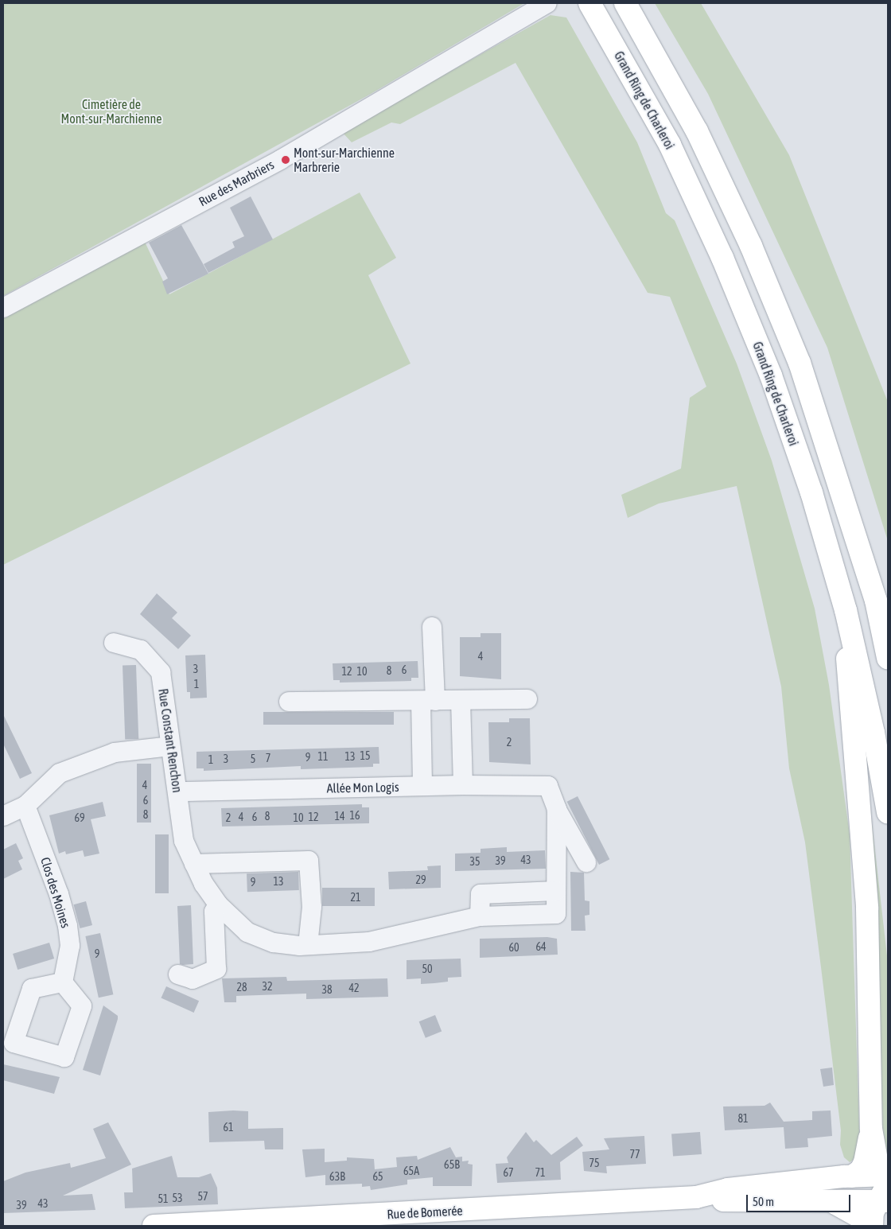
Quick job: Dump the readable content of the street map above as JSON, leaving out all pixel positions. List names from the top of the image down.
{
  "streets": {
    "main road": ["Grand Ring de Charleroi", "Rue de Bomerée"],
    "street": [
      "Rue des Marbriers",
      "Rue Constant Renchon",
      "Allée Mon Logis",
      "Clos des Moines"
    ]
  },
  "crossings": [
    ["Rue Constant Renchon", "Allée Mon Logis"]
  ],
  "parks": ["Cimetière de Mont-sur-Marchienne"],
  "places": ["Mont-sur-Marchienne Marbrerie"],
  "house_numbers": [
    "4",
    "3",
    "6",
    "8",
    "12",
    "10",
    "1",
    "2",
    "15",
    "11",
    "13",
    "9",
    "7",
    "3",
    "5",
    "1",
    "4",
    "6",
    "8",
    "16",
    "8",
    "14",
    "4",
    "6",
    "12",
    "69",
    "2",
    "10",
    "43",
    "39",
    "35",
    "29",
    "13",
    "9",
    "21",
    "64",
    "60",
    "9",
    "50",
    "32",
    "28",
    "42",
    "38",
    "81",
    "61",
    "77",
    "75",
    "65B",
    "65A",
    "67",
    "71",
    "63B",
    "65",
    "57",
    "53",
    "51",
    "43",
    "39"
  ],
  "scale_bar": "50 m"
}
